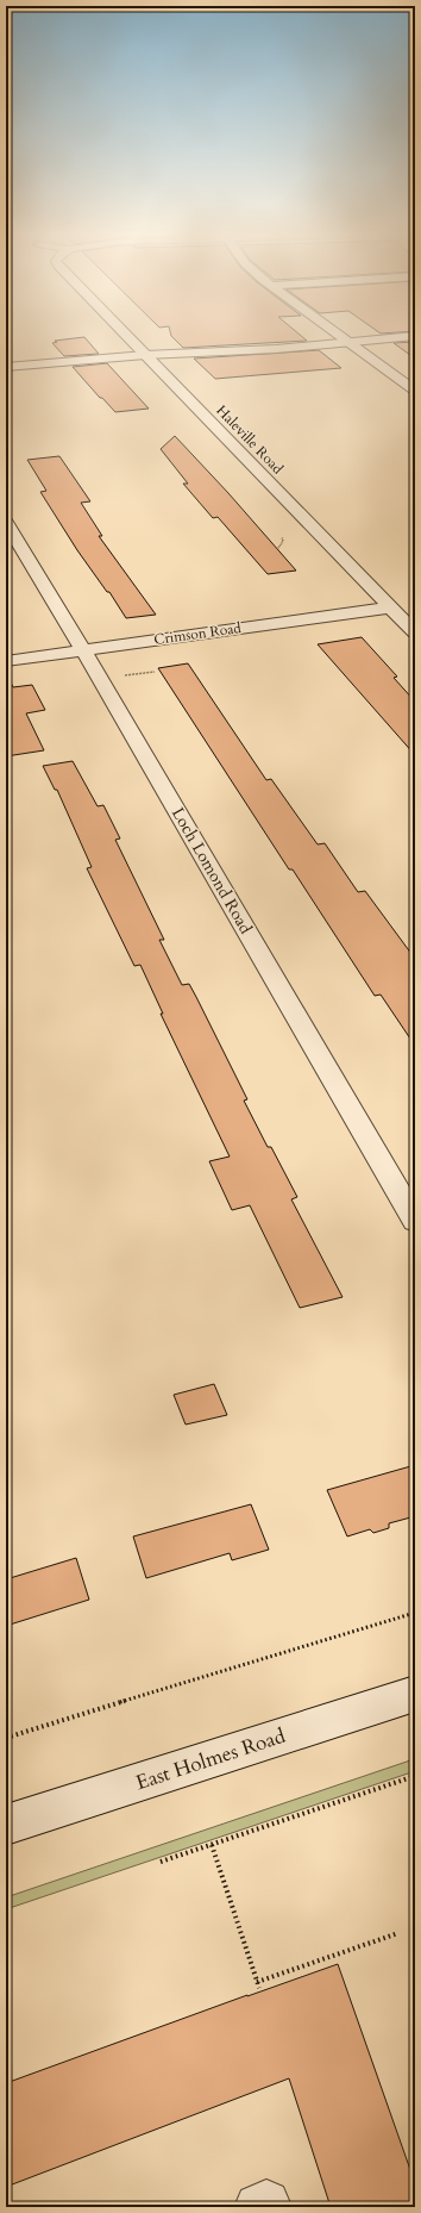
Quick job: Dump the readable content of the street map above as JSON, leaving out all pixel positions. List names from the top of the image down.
{
  "streets": {
    "street": [
      "Haleville Road",
      "Crimson Road",
      "Loch Lomond Road",
      "East Holmes Road"
    ]
  },
  "crossings": [
    ["Haleville Road", "Crimson Road"],
    ["Crimson Road", "Loch Lomond Road"]
  ]
}
